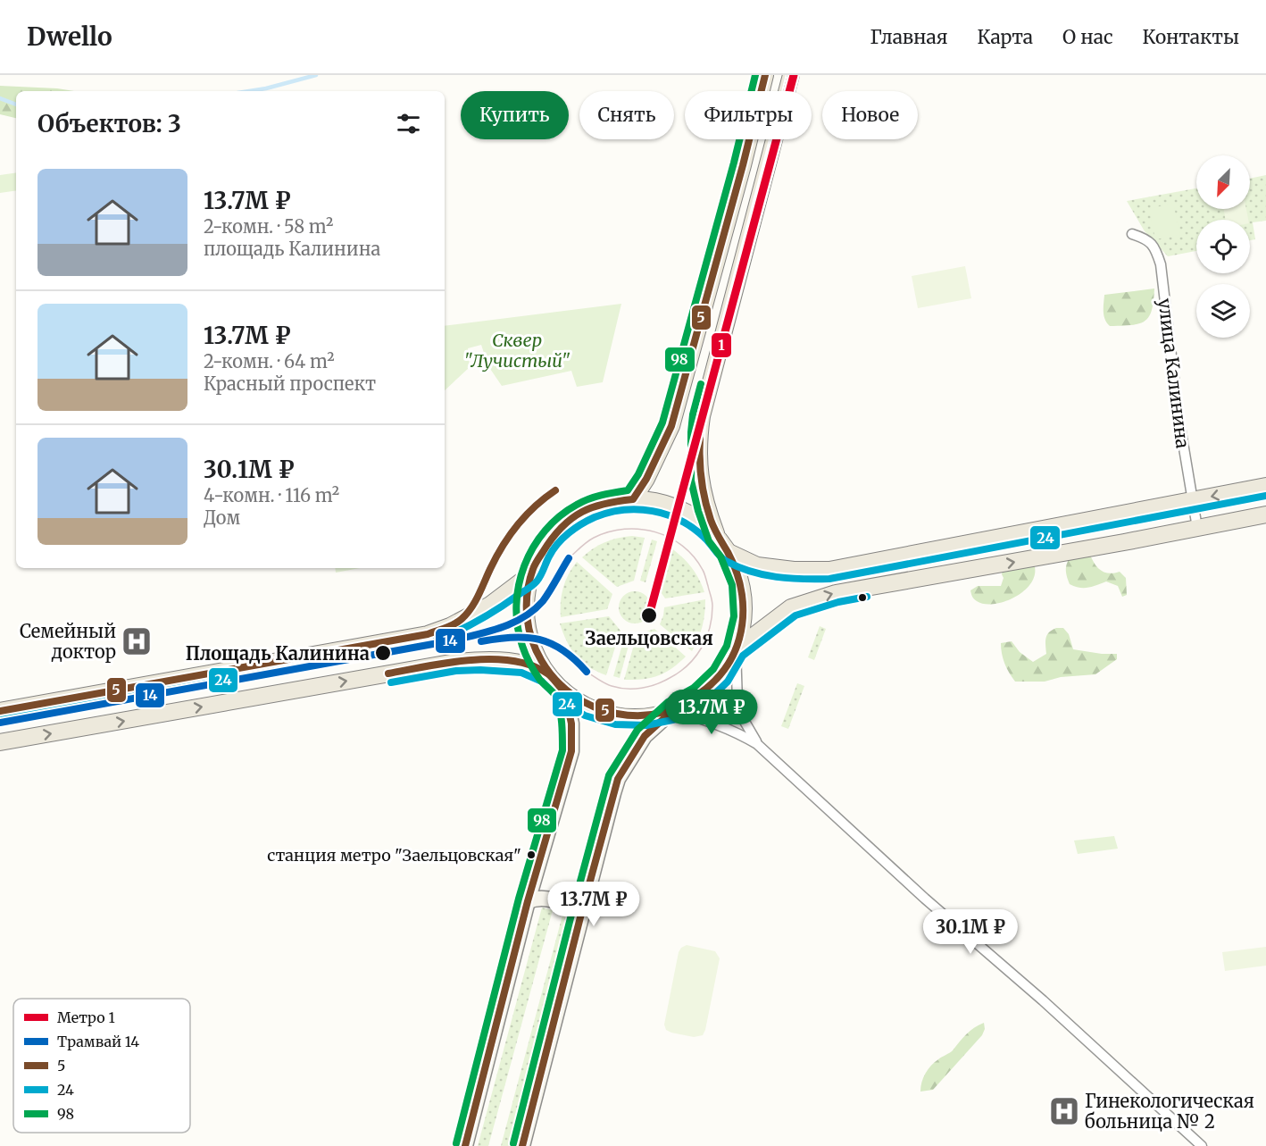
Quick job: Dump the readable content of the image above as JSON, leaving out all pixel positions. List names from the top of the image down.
{
  "streets": {
    "street": ["улица Калинина"]
  },
  "parks": ["Сквер \"Лучистый\""],
  "places": {
    "other": ["Заельцовская", "Площадь Калинина", "станция метро \"Заельцовская\""],
    "hospital": ["Семейный доктор", "Гинекологическая больница № 2"]
  },
  "lines": [
    "metro line 1",
    "transit line 5",
    "transit line 98",
    "transit line 24",
    "tram line 14"
  ],
  "legend": [
    "Метро 1",
    "Трамвай 14",
    "5",
    "24",
    "98"
  ],
  "north": "bottom left",
  "page": {
    "header": "Dwello",
    "nav": [
      "Главная",
      "Карта",
      "О нас",
      "Контакты"
    ],
    "chip": [
      "Купить",
      "Снять",
      "Фильтры",
      "Новое"
    ],
    "heading": "Объектов: 3",
    "list": [
      {
        "name": "13.7M ₽",
        "note": "2-комн. · 58 m² · площадь Калинина"
      },
      {
        "name": "13.7M ₽",
        "note": "2-комн. · 64 m² · Красный проспект"
      },
      {
        "name": "30.1M ₽",
        "note": "4-комн. · 116 m² · Дом"
      }
    ],
    "price": ["13.7M ₽", "13.7M ₽", "30.1M ₽"]
  }
}
